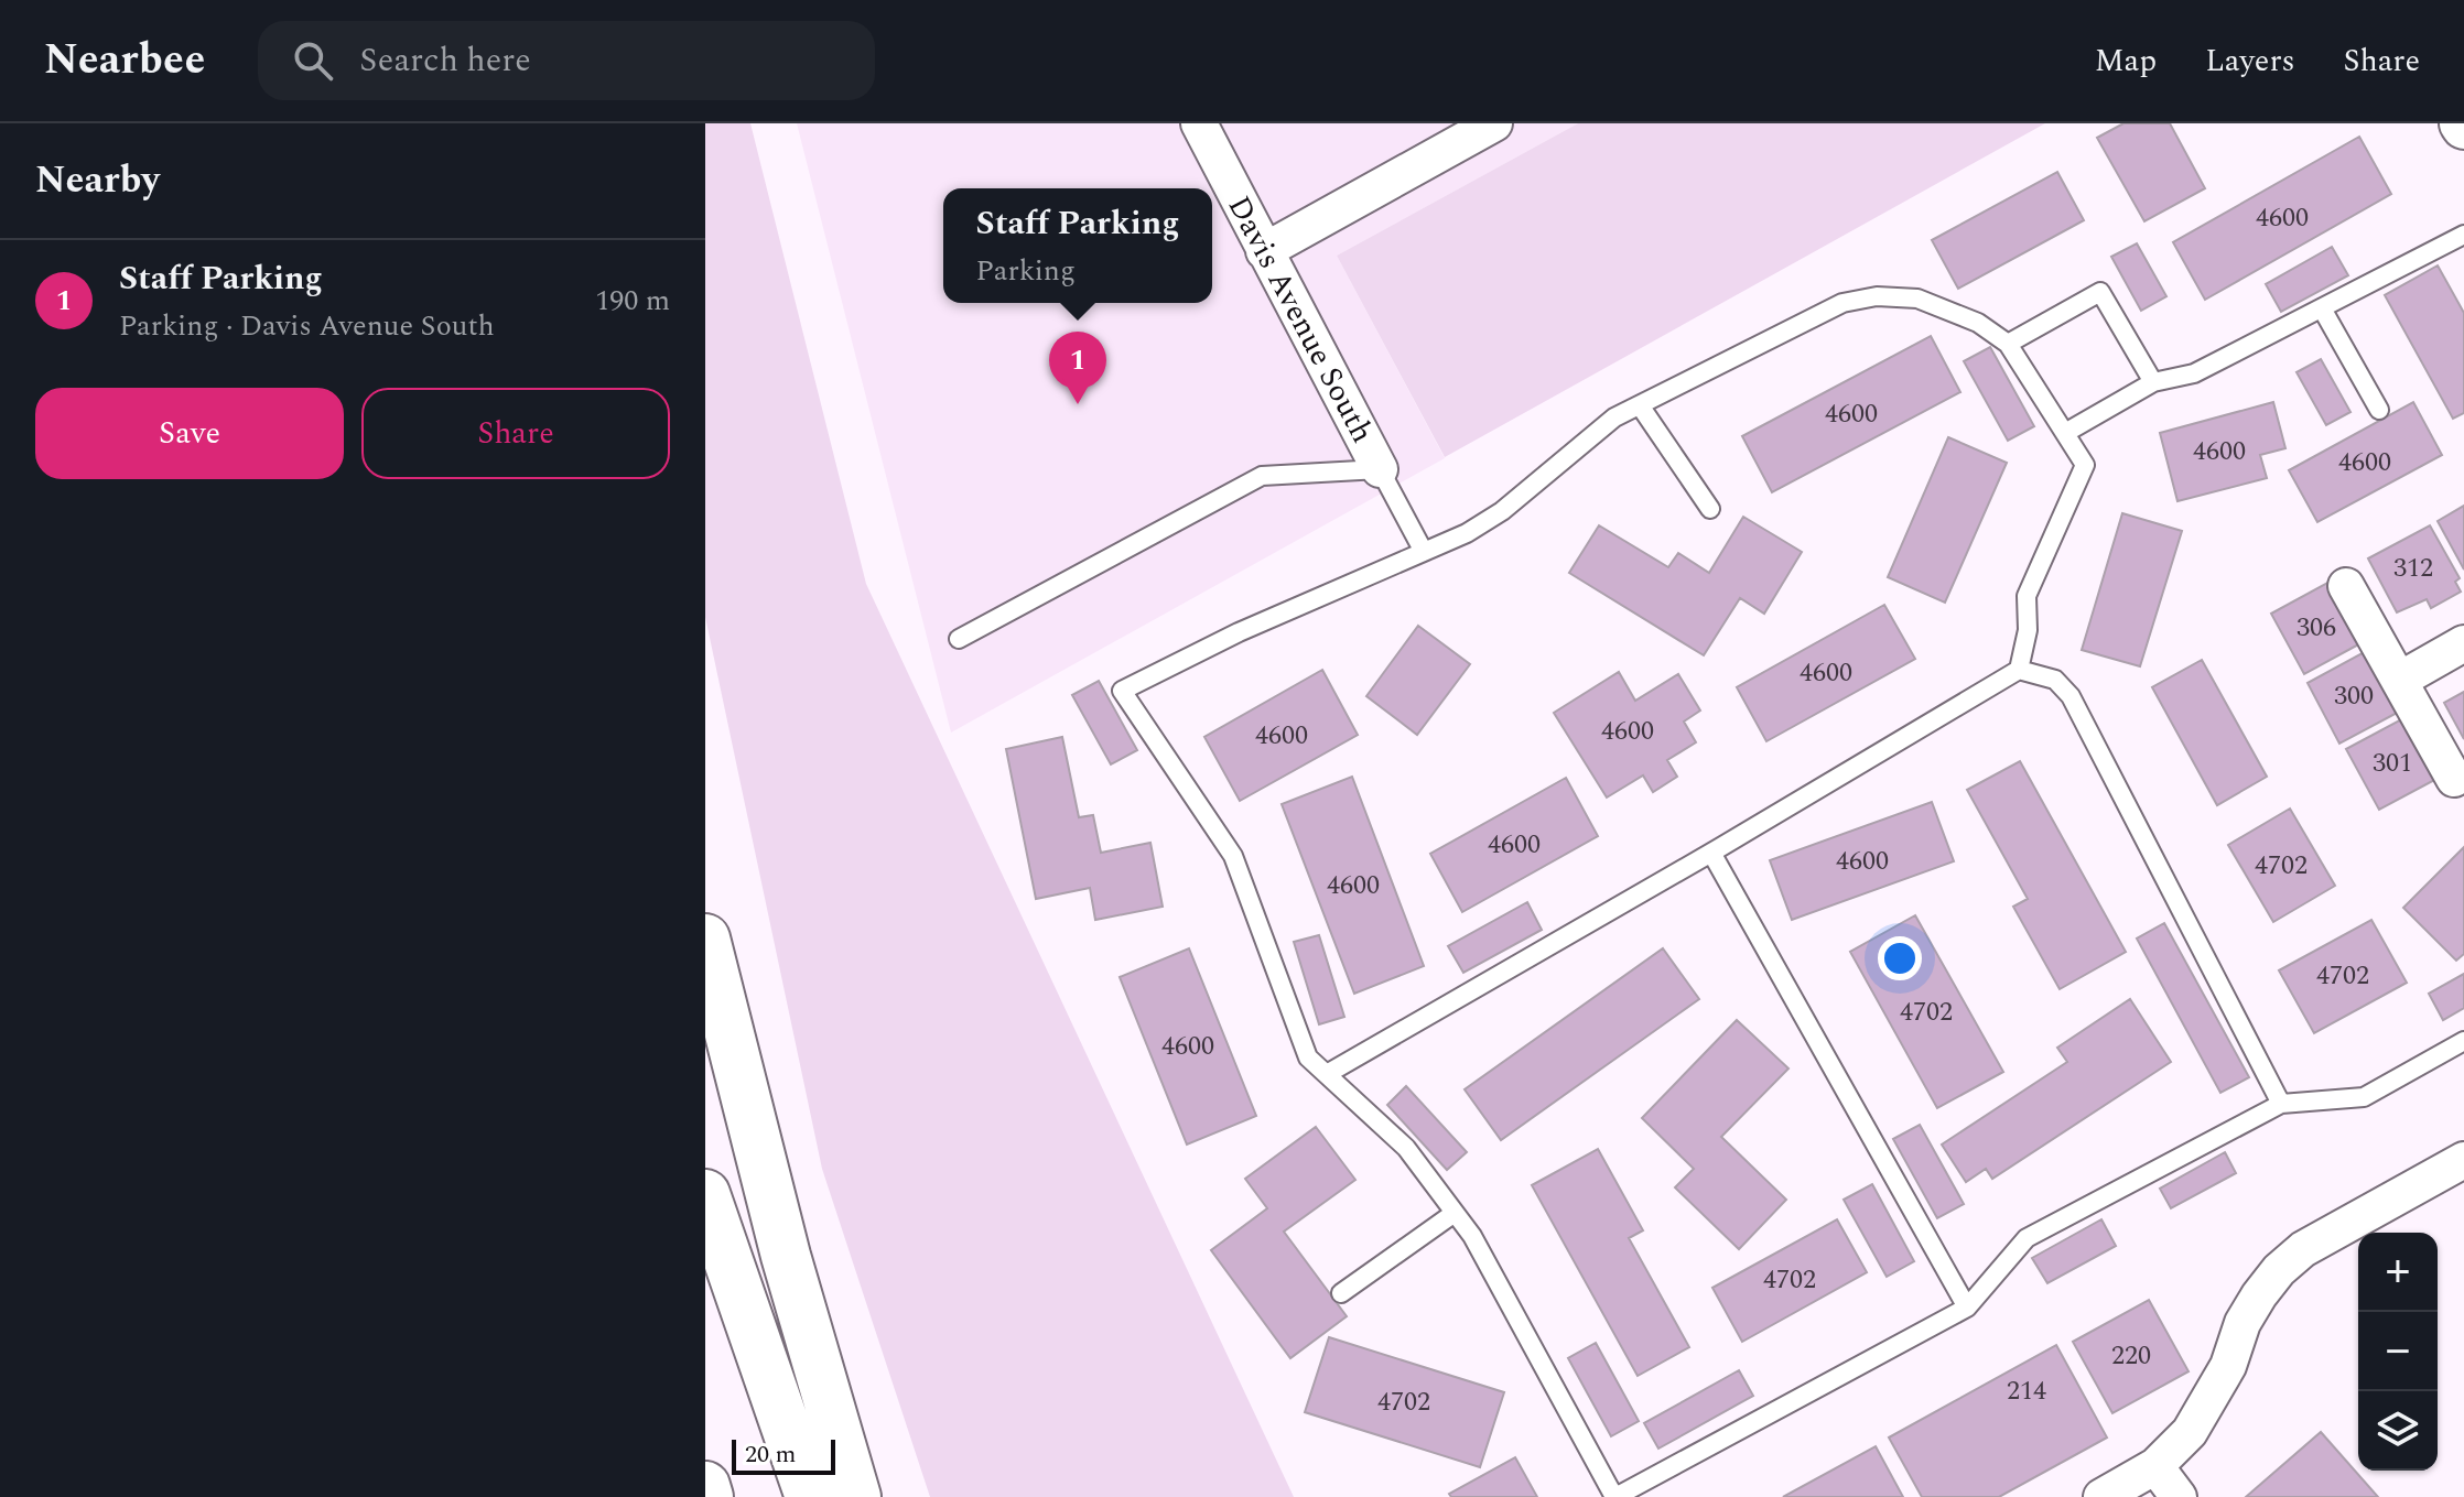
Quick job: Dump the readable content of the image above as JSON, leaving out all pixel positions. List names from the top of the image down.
{
  "streets": {
    "street": ["Davis Avenue South"]
  },
  "house_numbers": [
    "4600",
    "4600",
    "4600",
    "4600",
    "312",
    "306",
    "4600",
    "300",
    "4600",
    "4600",
    "301",
    "4600",
    "4600",
    "4702",
    "4600",
    "4702",
    "4702",
    "4600",
    "4702",
    "220",
    "214",
    "4702"
  ],
  "scale_bar": "20 m",
  "page": {
    "header": "Nearbee",
    "search": "Search here",
    "nav": ["Map", "Layers", "Share"],
    "heading": "Nearby",
    "popup": ["Staff Parking", "Parking"],
    "list": [
      {
        "mark": "1",
        "name": "Staff Parking",
        "note": "Parking · Davis Avenue South",
        "value": "190 m"
      }
    ],
    "pins": "1",
    "buttons": ["Save", "Share"],
    "map_buttons": ["+", "−"],
    "scale": "20 m"
  }
}
